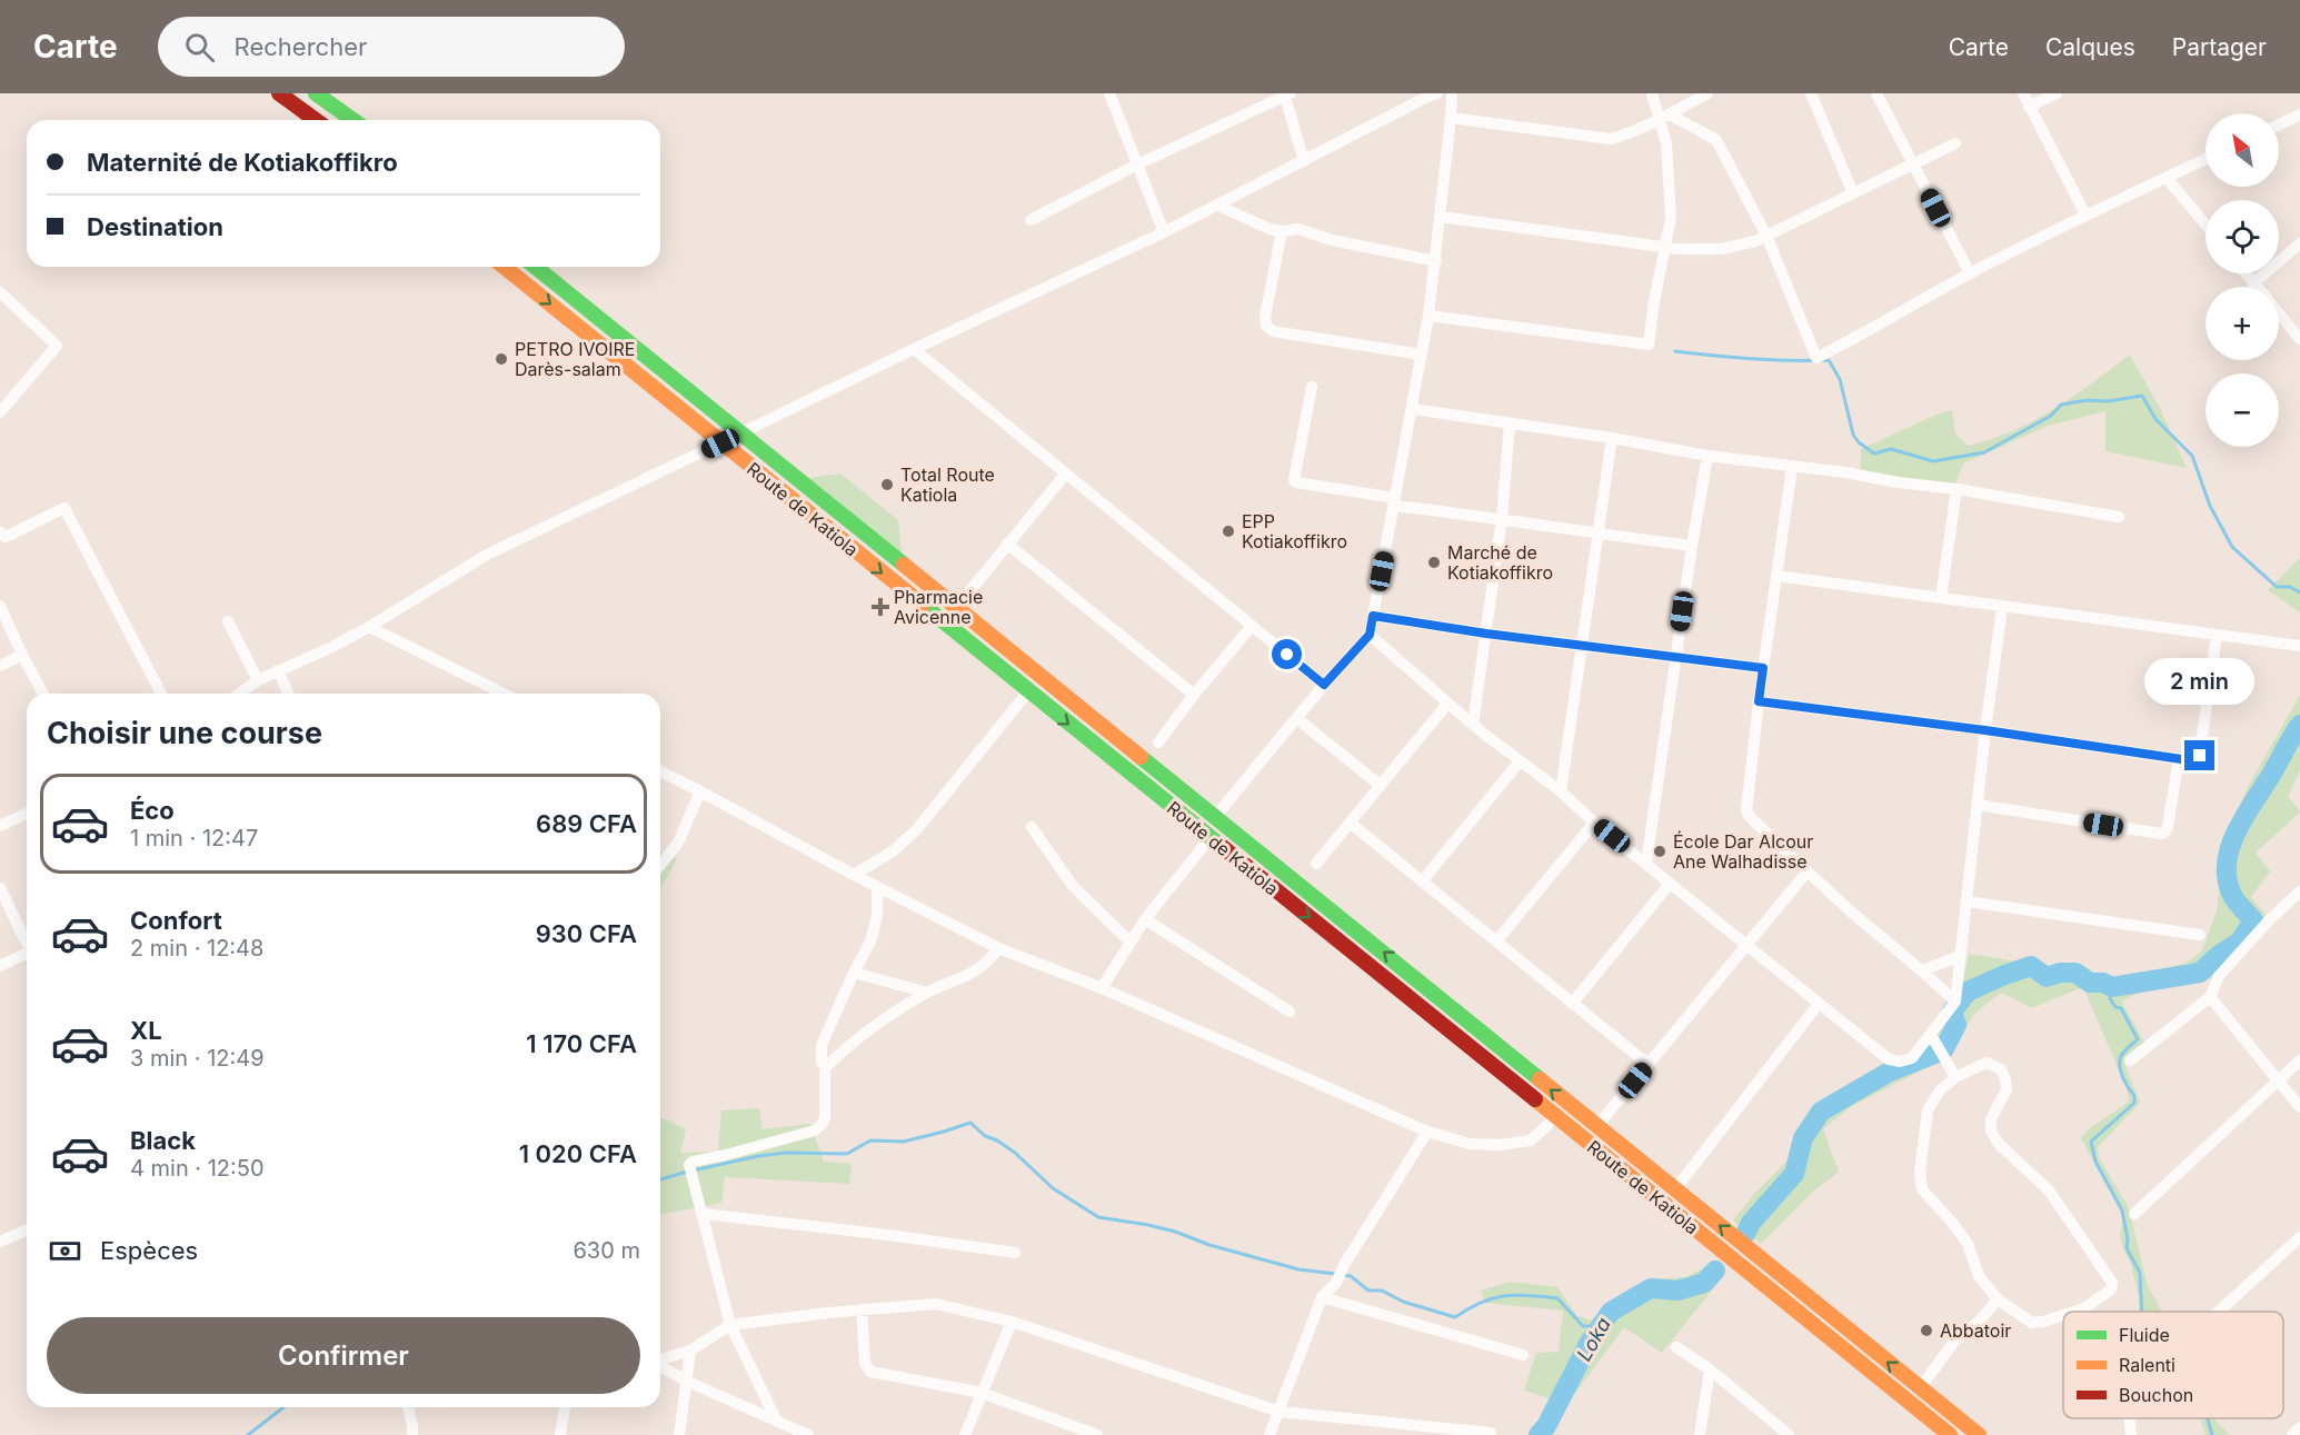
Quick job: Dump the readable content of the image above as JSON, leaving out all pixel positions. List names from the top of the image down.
{
  "streets": {
    "highway": ["Route de Katiola"]
  },
  "water": ["Loka"],
  "places": {
    "other": [
      "PETRO IVOIRE Darès-salam",
      "Total Route Katiola",
      "EPP Kotiakoffikro",
      "Marché de Kotiakoffikro",
      "École Dar Alcour Ane Walhadisse",
      "Abbatoir"
    ],
    "health": ["Pharmacie Avicenne"]
  },
  "legend": ["Fluide", "Ralenti", "Bouchon"],
  "north": "top left",
  "page": {
    "header": "Carte",
    "search": "Rechercher",
    "nav": ["Carte", "Calques", "Partager"],
    "map_buttons": ["+", "−"],
    "banner": ["Maternité de Kotiakoffikro", "Destination"],
    "bubble": "2 min",
    "heading": "Choisir une course",
    "list": [
      {
        "name": "Éco",
        "note": "1 min · 12:47",
        "value": "689 CFA"
      },
      {
        "name": "Confort",
        "note": "2 min · 12:48",
        "value": "930 CFA"
      },
      {
        "name": "XL",
        "note": "3 min · 12:49",
        "value": "1 170 CFA"
      },
      {
        "name": "Black",
        "note": "4 min · 12:50",
        "value": "1 020 CFA"
      }
    ],
    "pay": ["Espèces", "630 m"],
    "buttons": "Confirmer"
  }
}
